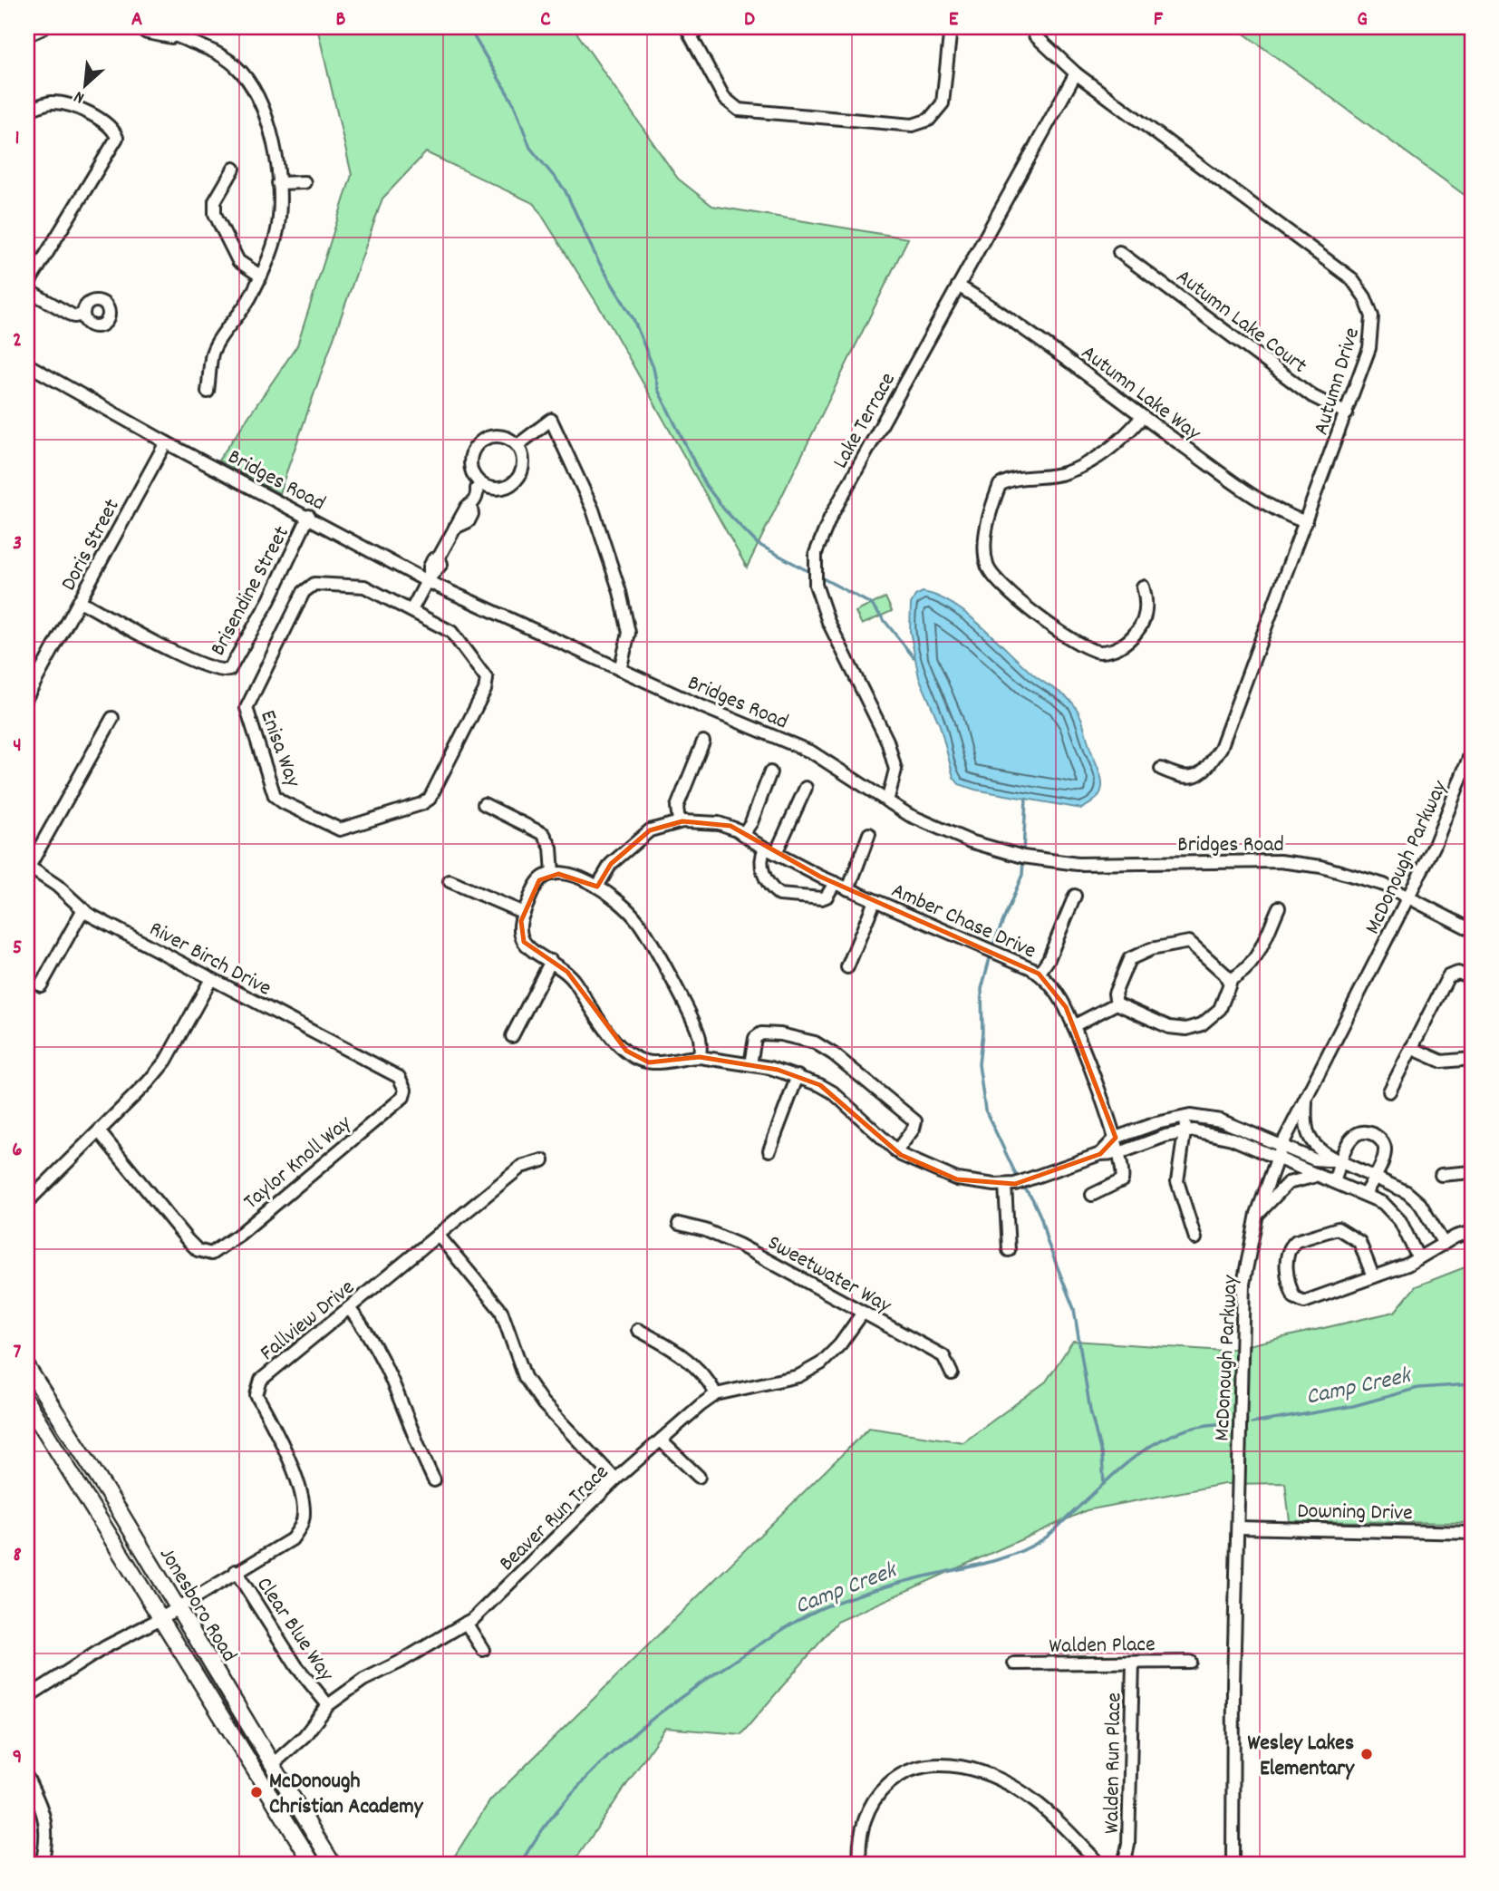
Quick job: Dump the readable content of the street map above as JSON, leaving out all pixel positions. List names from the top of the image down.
{
  "streets": {
    "main road": ["Jonesboro Road"],
    "street": [
      "Autumn Lake Court",
      "Autumn Drive",
      "Autumn Lake Way",
      "Lake Terrace",
      "Bridges Road",
      "Doris Street",
      "Brisendine Street",
      "Enisa Way",
      "McDonough Parkway",
      "Amber Chase Drive",
      "River Birch Drive",
      "Taylor Knoll Way",
      "Sweetwater Way",
      "Fallview Drive",
      "Downing Drive",
      "Beaver Run Trace",
      "Clear Blue Way",
      "Walden Place",
      "Walden Run Place"
    ]
  },
  "crossings": [
    ["Autumn Lake Court", "Autumn Drive"],
    ["Autumn Drive", "Autumn Lake Way"],
    ["Autumn Drive", "Lake Terrace"],
    ["Autumn Lake Way", "Lake Terrace"],
    ["Lake Terrace", "Bridges Road"],
    ["Bridges Road", "Doris Street"],
    ["Bridges Road", "Brisendine Street"],
    ["Bridges Road", "McDonough Parkway"],
    ["Doris Street", "Brisendine Street"],
    ["McDonough Parkway", "Downing Drive"],
    ["River Birch Drive", "Taylor Knoll Way"],
    ["Sweetwater Way", "Beaver Run Trace"],
    ["Fallview Drive", "Jonesboro Road"],
    ["Fallview Drive", "Clear Blue Way"],
    ["Beaver Run Trace", "Jonesboro Road"],
    ["Beaver Run Trace", "Clear Blue Way"],
    ["Walden Place", "Walden Run Place"]
  ],
  "water": ["Camp Creek"],
  "places": ["Wesley Lakes Elementary", "McDonough Christian Academy"],
  "north": "bottom left",
  "grid": {
    "columns": [
      "A",
      "B",
      "C",
      "D",
      "E",
      "F",
      "G"
    ],
    "rows": [
      "1",
      "2",
      "3",
      "4",
      "5",
      "6",
      "7",
      "8",
      "9"
    ]
  }
}
